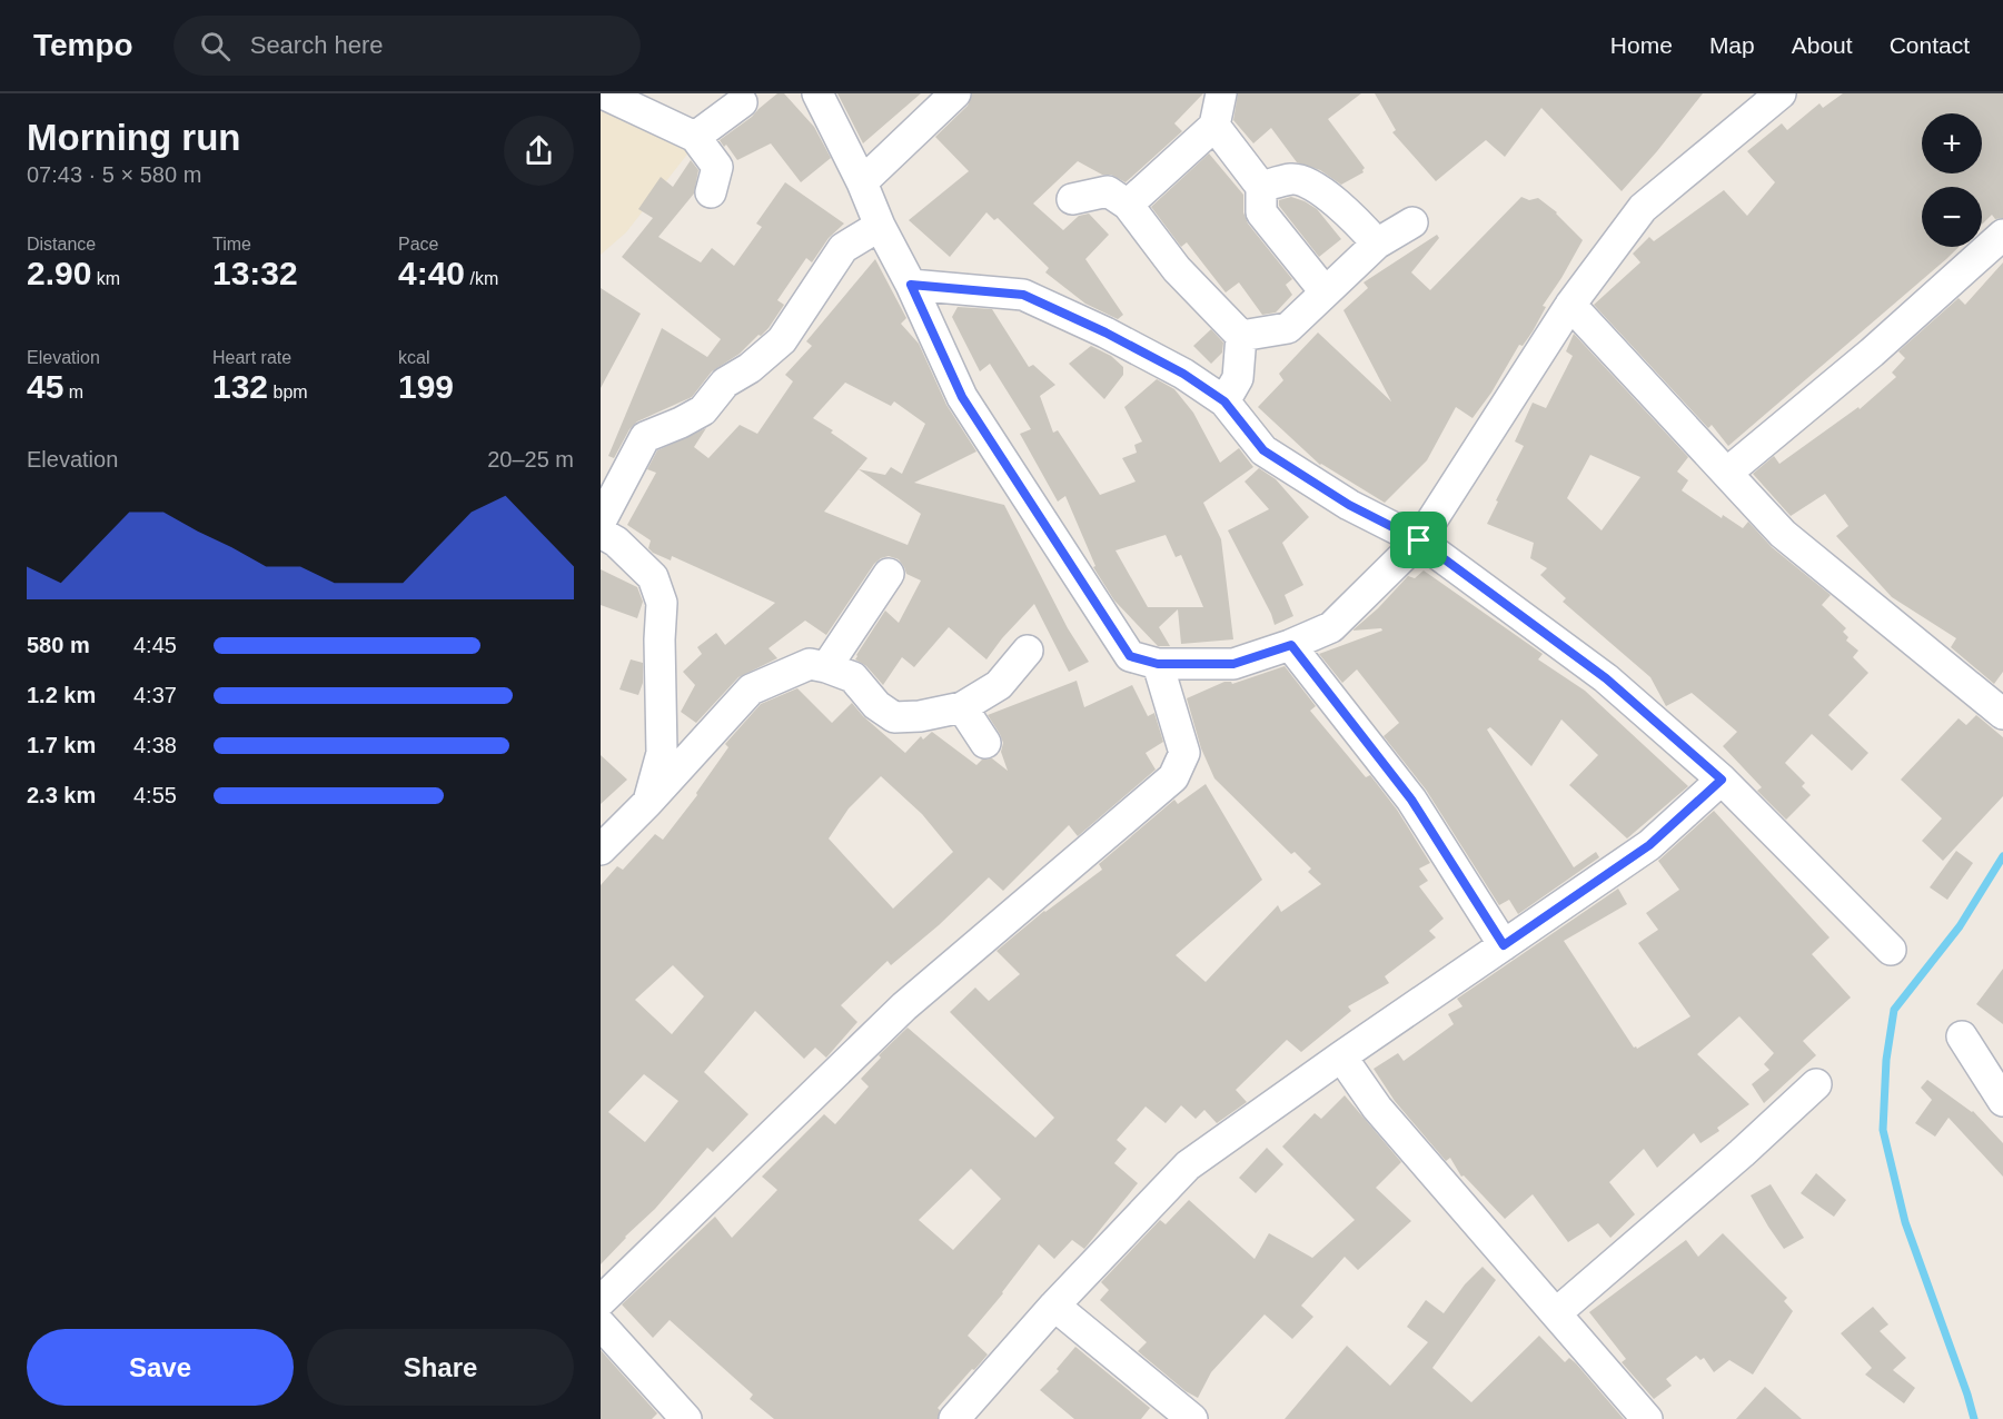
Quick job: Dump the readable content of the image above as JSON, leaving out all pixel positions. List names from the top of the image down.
{
  "page": {
    "header": "Tempo",
    "search": "Search here",
    "nav": [
      "Home",
      "Map",
      "About",
      "Contact"
    ],
    "heading": ["Morning run", "07:43 · 5 × 580 m"],
    "map_buttons": ["+", "−"],
    "stats": [
      ["Distance", "2.90 km"],
      ["Time", "13:32"],
      ["Pace", "4:40 /km"],
      ["Elevation", "45 m"],
      ["Heart rate", "132 bpm"],
      ["kcal", "199"]
    ],
    "chart": ["Elevation", "20–25 m"],
    "list": [
      {
        "name": "580 m",
        "note": "4:45"
      },
      {
        "name": "1.2 km",
        "note": "4:37"
      },
      {
        "name": "1.7 km",
        "note": "4:38"
      },
      {
        "name": "2.3 km",
        "note": "4:55"
      }
    ],
    "buttons": ["Save", "Share"]
  }
}
